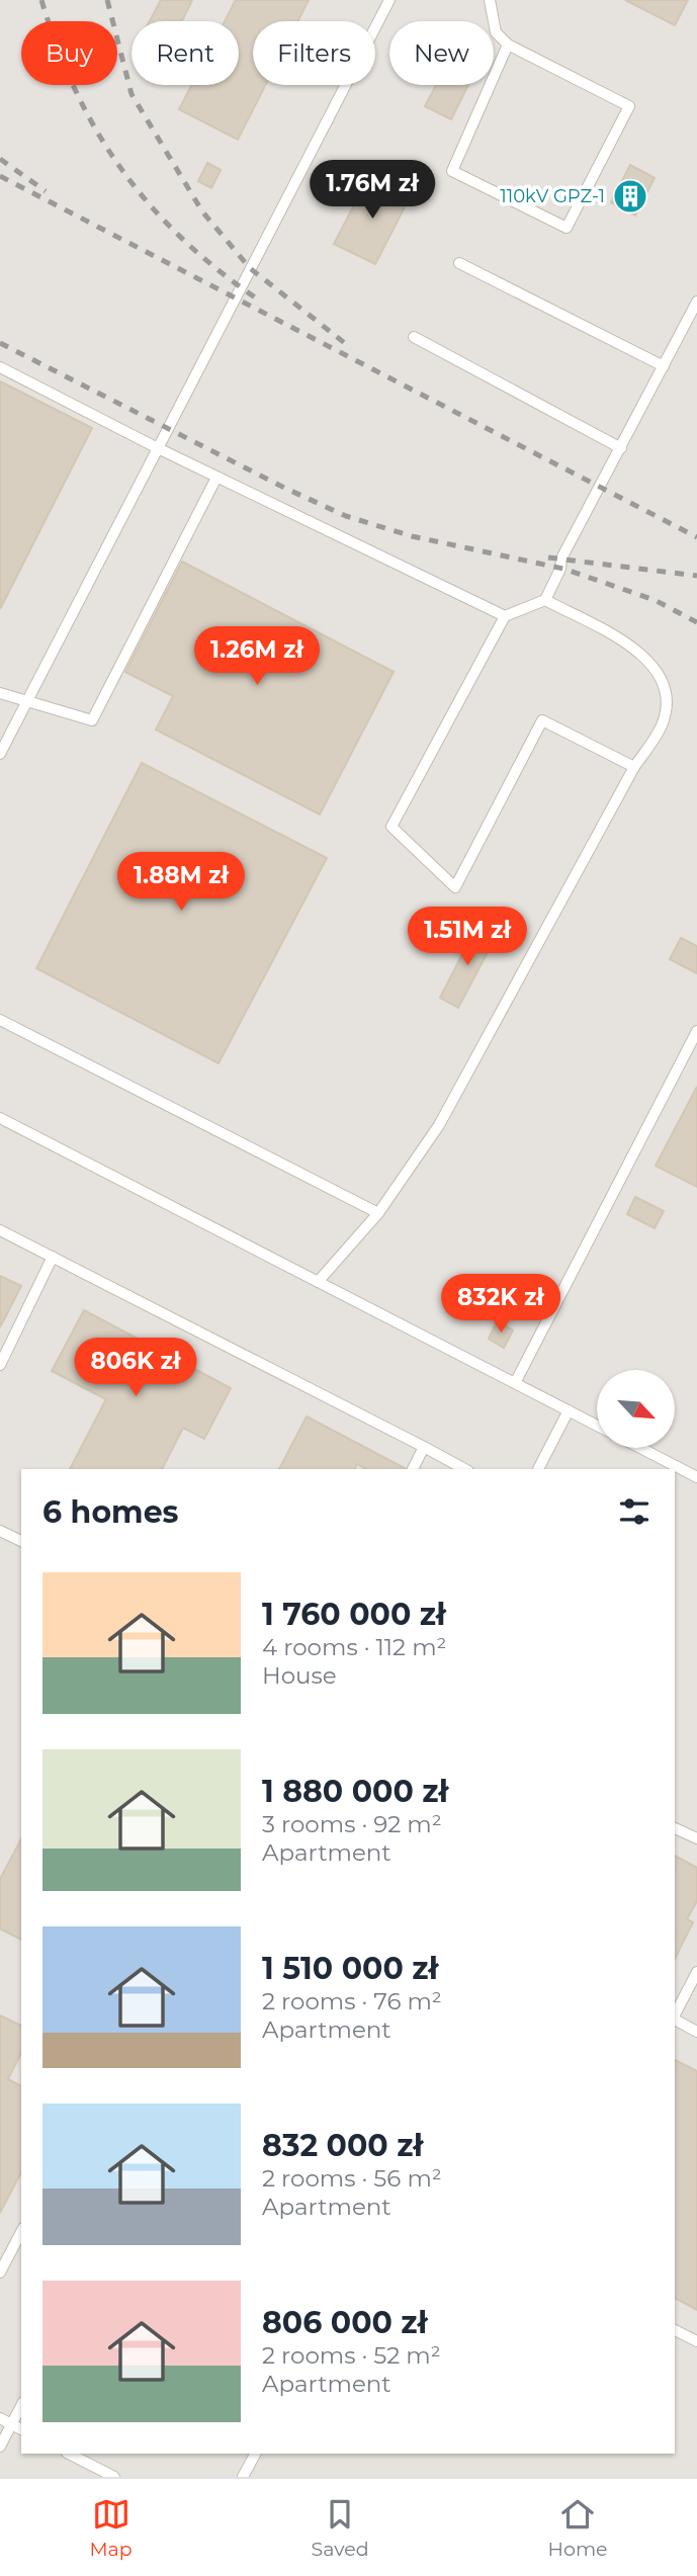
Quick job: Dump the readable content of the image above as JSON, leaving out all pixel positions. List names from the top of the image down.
{
  "places": {
    "building": ["110kV GPZ-1"]
  },
  "north": "bottom right",
  "page": {
    "chip": [
      "Buy",
      "Rent",
      "Filters",
      "New"
    ],
    "price": [
      "1.76M zł",
      "1.26M zł",
      "1.88M zł",
      "1.51M zł",
      "832K zł",
      "806K zł"
    ],
    "heading": "6 homes",
    "list": [
      {
        "name": "1 760 000 zł",
        "note": "4 rooms · 112 m² · House"
      },
      {
        "name": "1 880 000 zł",
        "note": "3 rooms · 92 m² · Apartment"
      },
      {
        "name": "1 510 000 zł",
        "note": "2 rooms · 76 m² · Apartment"
      },
      {
        "name": "832 000 zł",
        "note": "2 rooms · 56 m² · Apartment"
      },
      {
        "name": "806 000 zł",
        "note": "2 rooms · 52 m² · Apartment"
      }
    ],
    "tabs": ["Map", "Saved", "Home"]
  }
}
